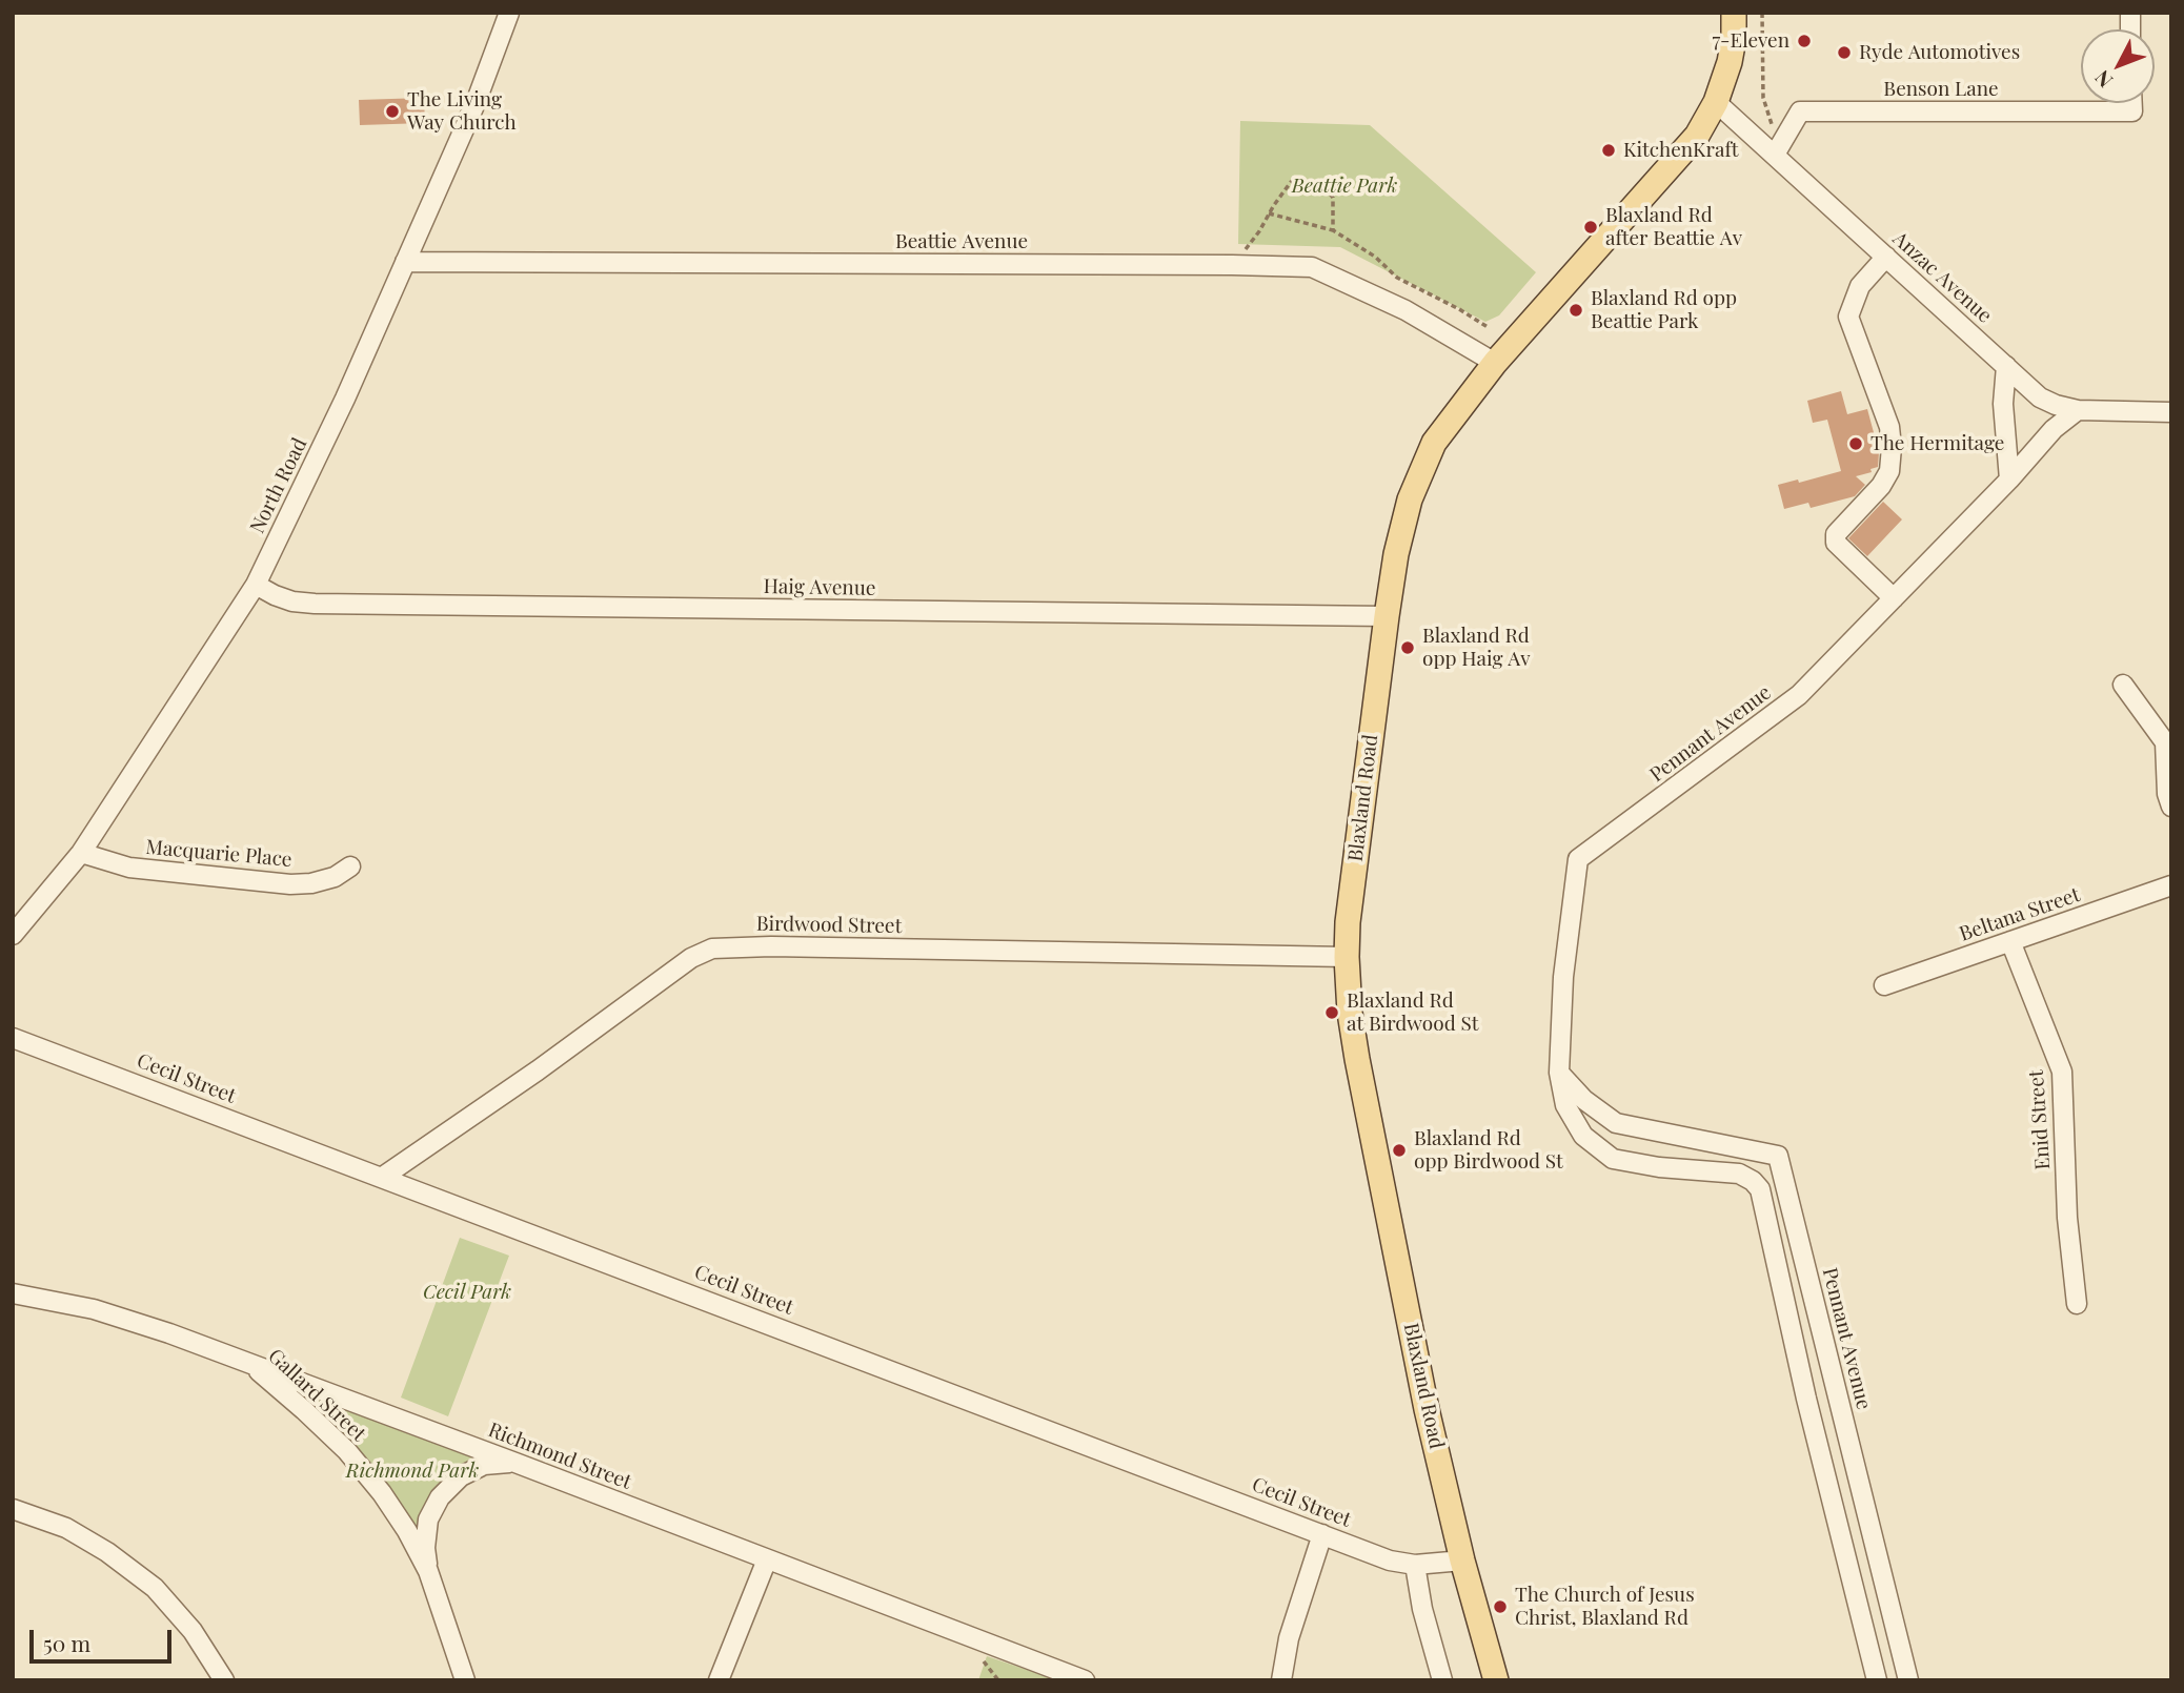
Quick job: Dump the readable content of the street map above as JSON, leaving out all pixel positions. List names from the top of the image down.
{
  "streets": {
    "main road": ["Blaxland Road"],
    "street": [
      "Benson Lane",
      "Beattie Avenue",
      "Anzac Avenue",
      "North Road",
      "Haig Avenue",
      "Pennant Avenue",
      "Macquarie Place",
      "Beltana Street",
      "Birdwood Street",
      "Cecil Street",
      "Enid Street",
      "Gallard Street",
      "Richmond Street"
    ]
  },
  "crossings": [
    ["Benson Lane", "Anzac Avenue"],
    ["Beattie Avenue", "North Road"],
    ["Beattie Avenue", "Blaxland Road"],
    ["Anzac Avenue", "Pennant Avenue"],
    ["Anzac Avenue", "Blaxland Road"],
    ["North Road", "Haig Avenue"],
    ["North Road", "Macquarie Place"],
    ["Haig Avenue", "Blaxland Road"],
    ["Blaxland Road", "Birdwood Street"],
    ["Blaxland Road", "Cecil Street"],
    ["Beltana Street", "Enid Street"],
    ["Birdwood Street", "Cecil Street"],
    ["Gallard Street", "Richmond Street"]
  ],
  "parks": ["Beattie Park", "Cecil Park", "Richmond Park"],
  "places": [
    "7-Eleven",
    "Ryde Automotives",
    "The Living Way Church",
    "KitchenKraft",
    "Blaxland Rd after Beattie Av",
    "Blaxland Rd opp Beattie Park",
    "The Hermitage",
    "Blaxland Rd opp Haig Av",
    "Blaxland Rd at Birdwood St",
    "Blaxland Rd opp Birdwood St",
    "The Church of Jesus Christ, Blaxland Rd"
  ],
  "scale_bar": "50 m",
  "north": "bottom left"
}
